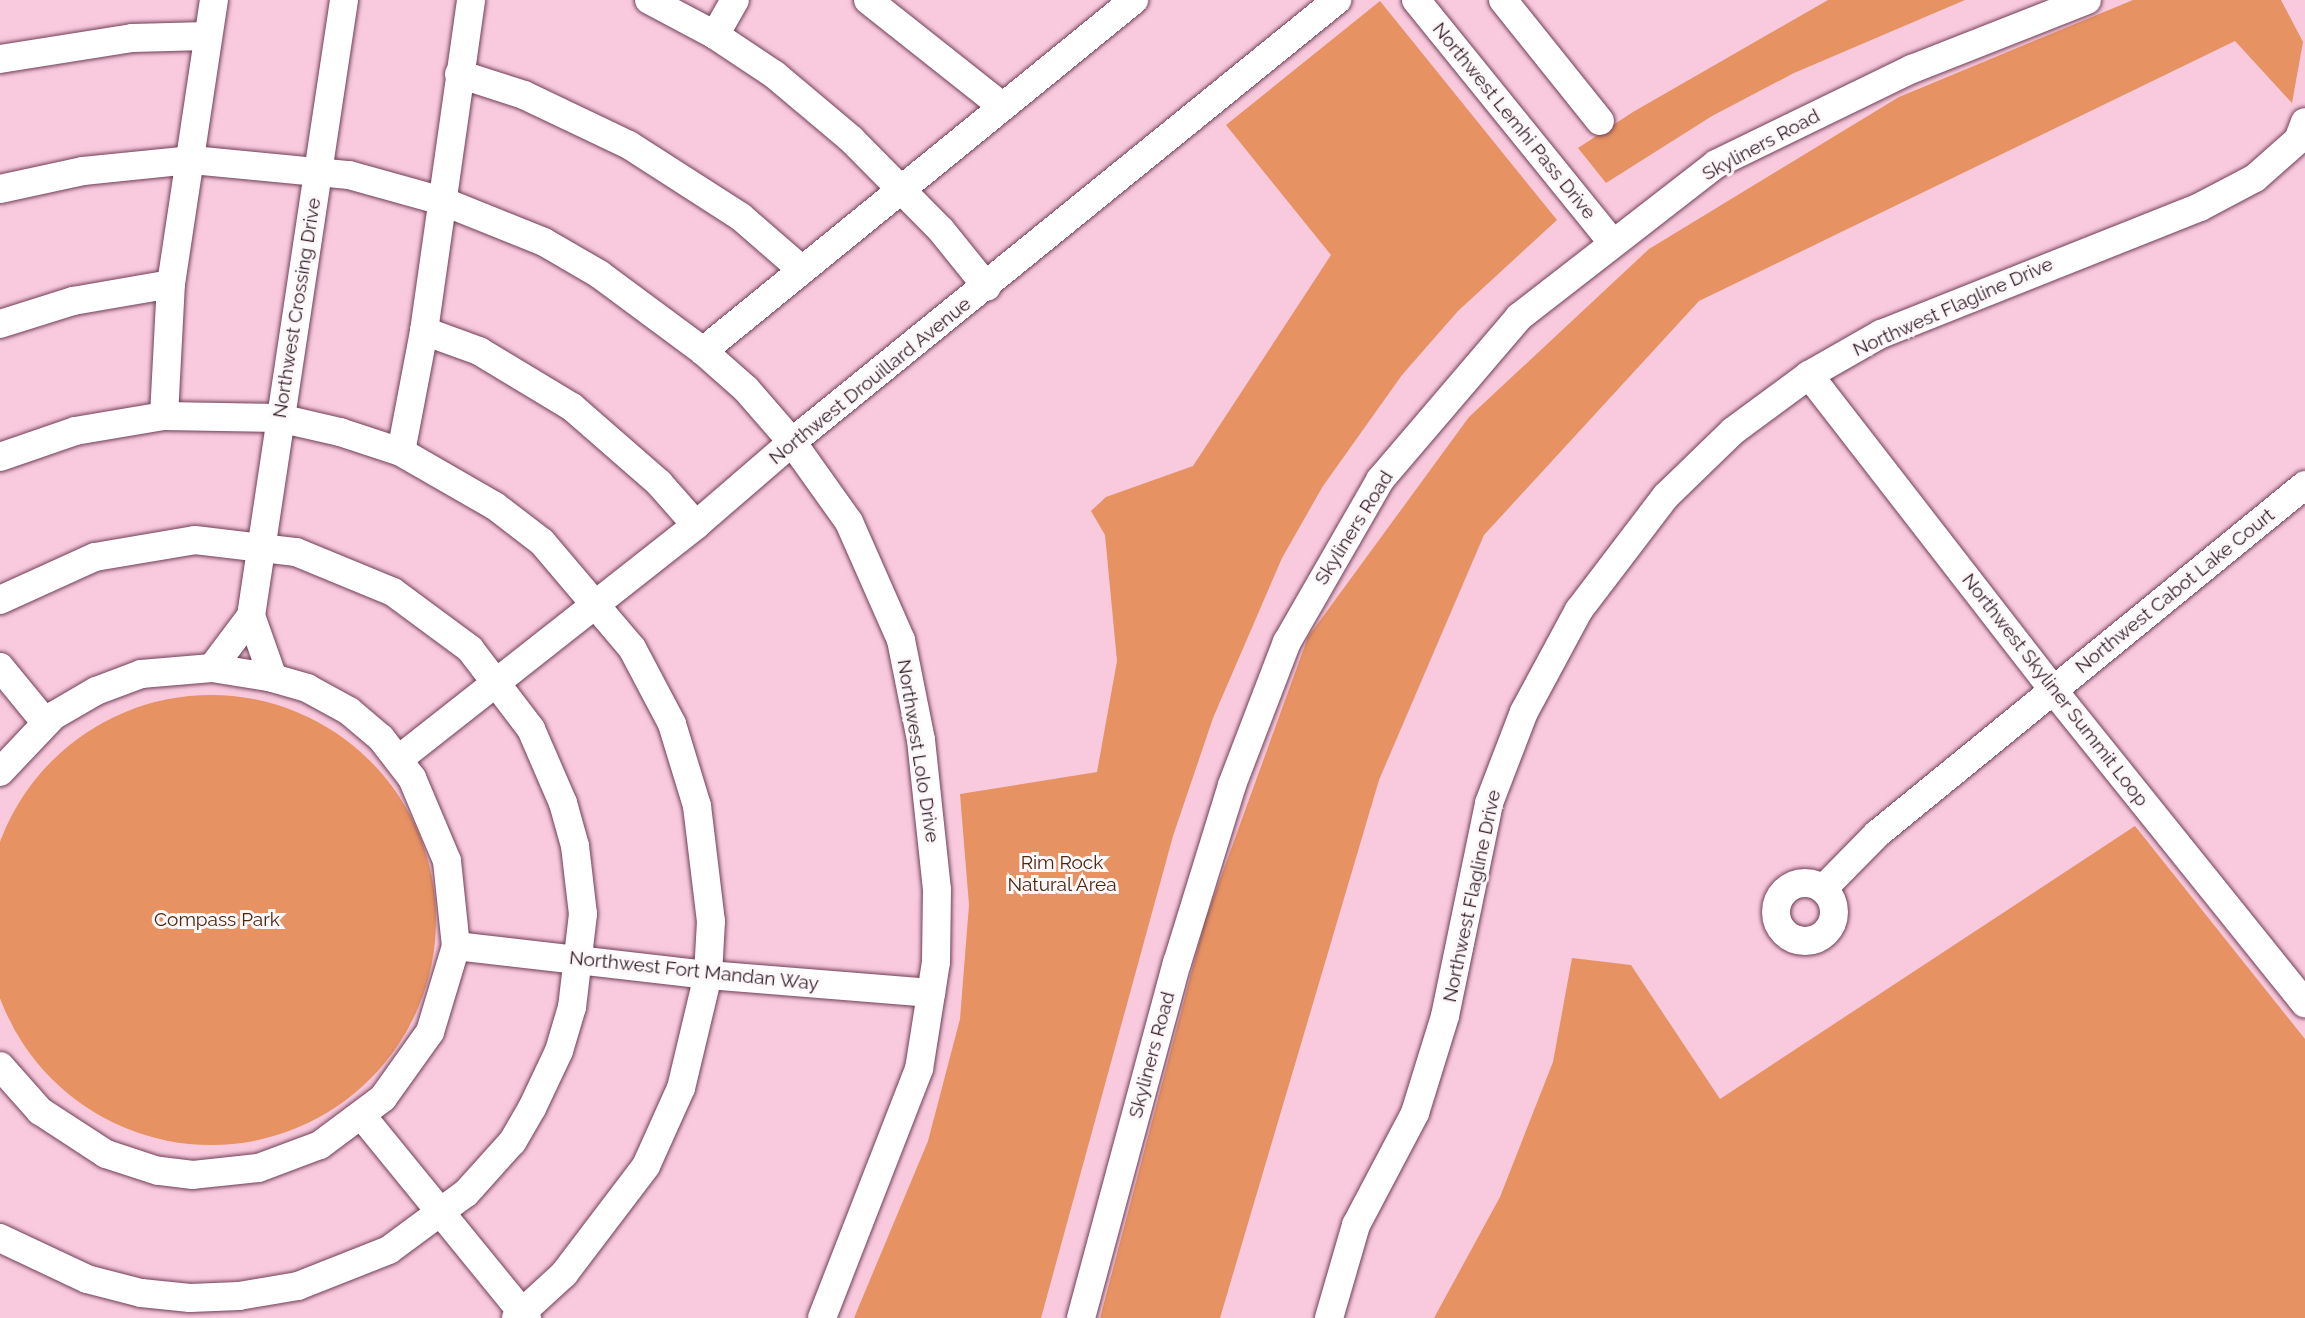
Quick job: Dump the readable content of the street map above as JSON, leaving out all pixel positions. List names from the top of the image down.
{
  "streets": {
    "street": [
      "Northwest Lemhi Pass Drive",
      "Skyliners Road",
      "Northwest Flagline Drive",
      "Northwest Crossing Drive",
      "Northwest Drouillard Avenue",
      "Northwest Cabot Lake Court",
      "Northwest Skyliner Summit Loop",
      "Northwest Lolo Drive",
      "Northwest Fort Mandan Way"
    ]
  },
  "crossings": [
    ["Northwest Lemhi Pass Drive", "Skyliners Road"],
    ["Northwest Flagline Drive", "Northwest Skyliner Summit Loop"],
    ["Northwest Crossing Drive", "Northwest Lolo Drive"],
    ["Northwest Drouillard Avenue", "Northwest Lolo Drive"],
    ["Northwest Cabot Lake Court", "Northwest Skyliner Summit Loop"],
    ["Northwest Lolo Drive", "Northwest Fort Mandan Way"]
  ],
  "parks": ["Rim Rock Natural Area", "Compass Park"]
}
